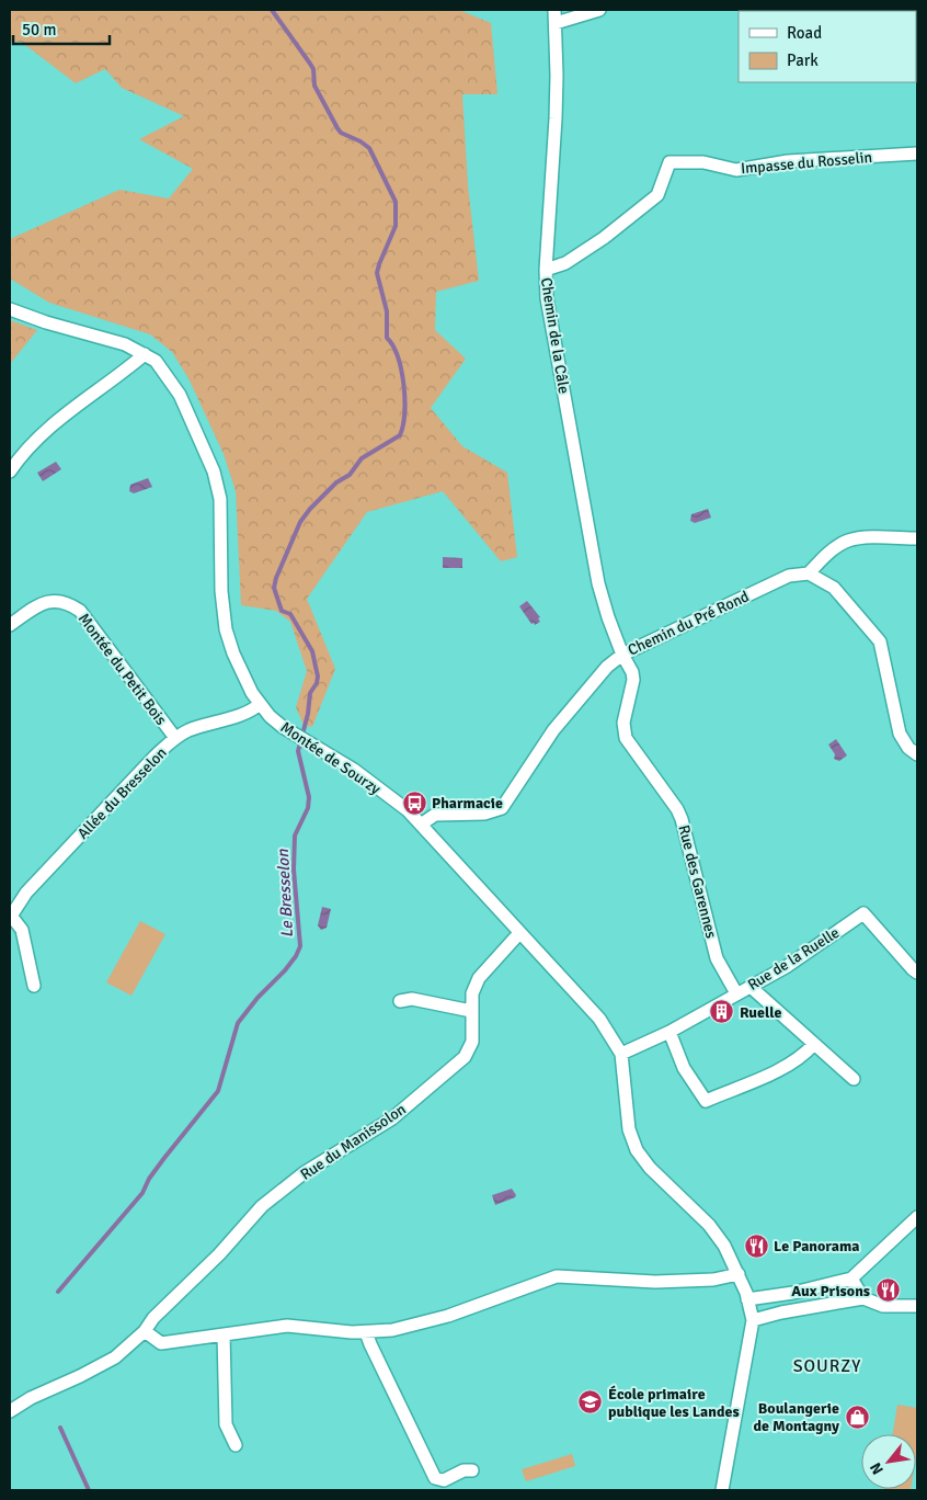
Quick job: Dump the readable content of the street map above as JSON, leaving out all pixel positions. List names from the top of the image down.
{
  "streets": {
    "street": [
      "Impasse du Rosselin",
      "Chemin de la Câle",
      "Chemin du Pré Rond",
      "Montée du Petit Bois",
      "Montée de Sourzy",
      "Allée du Bresselon",
      "Rue des Garennes",
      "Rue de la Ruelle",
      "Rue du Manissolon"
    ]
  },
  "crossings": [
    ["Impasse du Rosselin", "Chemin de la Câle"],
    ["Chemin de la Câle", "Chemin du Pré Rond"],
    ["Chemin de la Câle", "Rue des Garennes"],
    ["Chemin du Pré Rond", "Montée de Sourzy"],
    ["Chemin du Pré Rond", "Rue des Garennes"],
    ["Montée du Petit Bois", "Allée du Bresselon"],
    ["Montée de Sourzy", "Allée du Bresselon"],
    ["Montée de Sourzy", "Rue de la Ruelle"],
    ["Montée de Sourzy", "Rue du Manissolon"],
    ["Rue des Garennes", "Rue de la Ruelle"]
  ],
  "districts": ["SOURZY"],
  "water": ["Le Bresselon"],
  "places": {
    "bus stop": ["Pharmacie"],
    "building": ["Ruelle"],
    "restaurant": ["Le Panorama", "Aux Prisons"],
    "school or university": ["École primaire publique les Landes"],
    "shop": ["Boulangerie de Montagny"]
  },
  "legend": ["Road", "Park"],
  "scale_bar": "50 m",
  "north": "bottom left"
}
